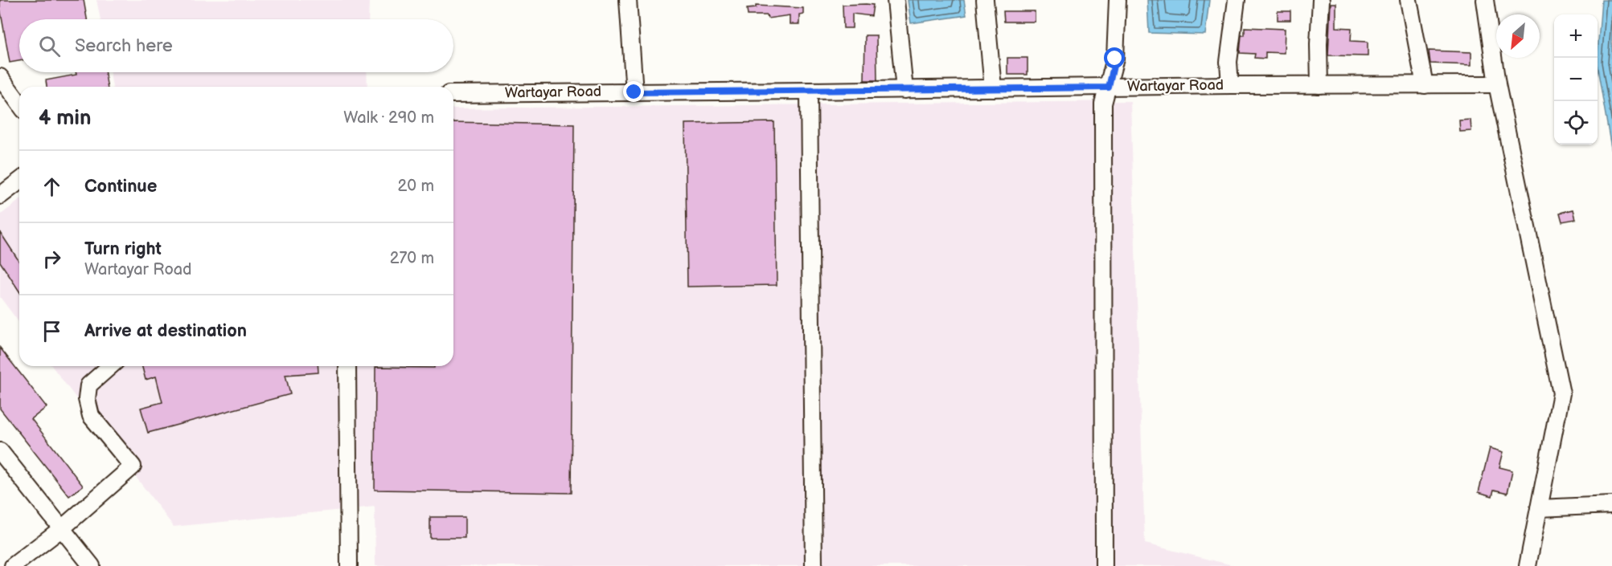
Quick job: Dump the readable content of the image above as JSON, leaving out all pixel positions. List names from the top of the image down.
{
  "streets": {
    "street": ["Wartayar Road"]
  },
  "north": "bottom left",
  "page": {
    "map_buttons": ["+", "−"],
    "search": "Search here",
    "heading": ["4 min", "Walk · 290 m"],
    "list": [
      ["Continue", "20 m"],
      ["Turn right", "Wartayar Road", "270 m"],
      "Arrive at destination"
    ]
  }
}
